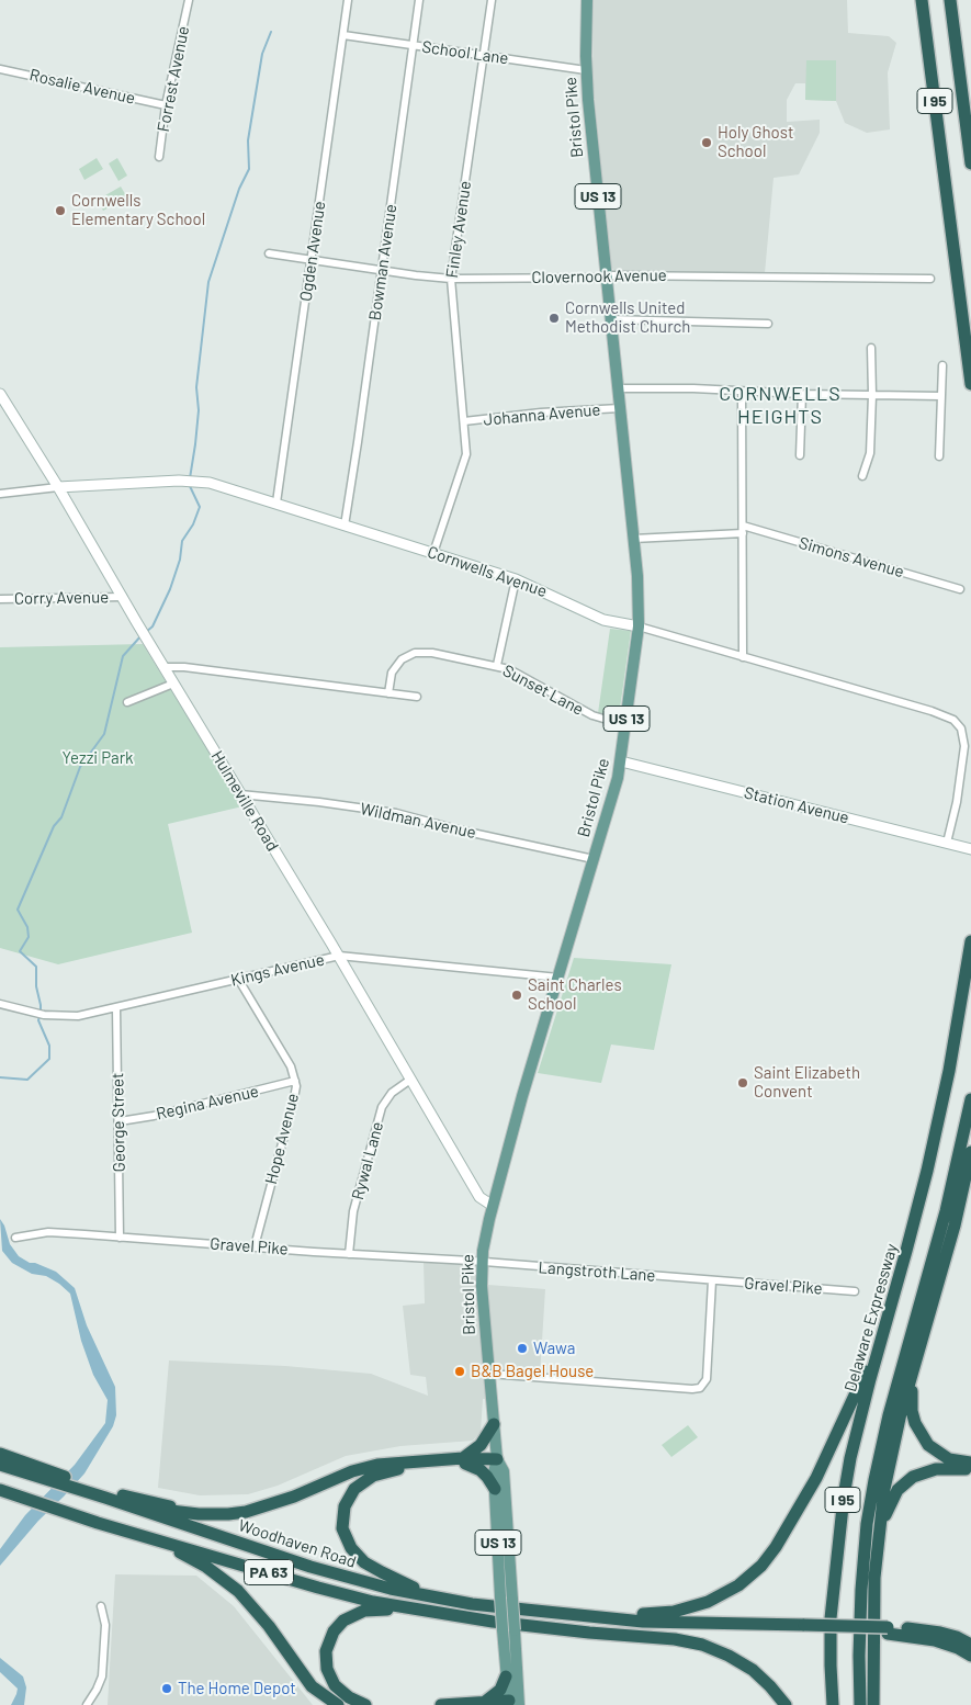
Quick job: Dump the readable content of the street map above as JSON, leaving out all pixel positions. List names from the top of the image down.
{
  "streets": {
    "highway": [
      "I 95",
      "Delaware Expressway",
      "Woodhaven Road",
      "PA 63"
    ],
    "main road": ["Bristol Pike", "US 13"],
    "street": [
      "School Lane",
      "Forrest Avenue",
      "Rosalie Avenue",
      "Finley Avenue",
      "Ogden Avenue",
      "Bowman Avenue",
      "Clovernook Avenue",
      "Johanna Avenue",
      "Simons Avenue",
      "Cornwells Avenue",
      "Corry Avenue",
      "Sunset Lane",
      "Hulmeville Road",
      "Station Avenue",
      "Wildman Avenue",
      "Kings Avenue",
      "Regina Avenue",
      "George Street",
      "Hope Avenue",
      "Rywal Lane",
      "Gravel Pike",
      "Langstroth Lane"
    ]
  },
  "crossings": [
    ["School Lane", "Bristol Pike"],
    ["School Lane", "Finley Avenue"],
    ["School Lane", "Ogden Avenue"],
    ["School Lane", "Bowman Avenue"],
    ["Forrest Avenue", "Rosalie Avenue"],
    ["Bristol Pike", "Clovernook Avenue"],
    ["Bristol Pike", "Johanna Avenue"],
    ["Bristol Pike", "Simons Avenue"],
    ["Bristol Pike", "Cornwells Avenue"],
    ["Bristol Pike", "Sunset Lane"],
    ["Bristol Pike", "Hulmeville Road"],
    ["Bristol Pike", "Station Avenue"],
    ["Bristol Pike", "Wildman Avenue"],
    ["Bristol Pike", "Kings Avenue"],
    ["Bristol Pike", "Gravel Pike"],
    ["Bristol Pike", "Langstroth Lane"],
    ["Finley Avenue", "Clovernook Avenue"],
    ["Finley Avenue", "Johanna Avenue"],
    ["Finley Avenue", "Cornwells Avenue"],
    ["Ogden Avenue", "Clovernook Avenue"],
    ["Ogden Avenue", "Cornwells Avenue"],
    ["Bowman Avenue", "Clovernook Avenue"],
    ["Bowman Avenue", "Cornwells Avenue"],
    ["Cornwells Avenue", "Hulmeville Road"],
    ["Cornwells Avenue", "Station Avenue"],
    ["Corry Avenue", "Hulmeville Road"],
    ["Hulmeville Road", "Wildman Avenue"],
    ["Hulmeville Road", "Kings Avenue"],
    ["Hulmeville Road", "Rywal Lane"],
    ["Kings Avenue", "George Street"],
    ["Kings Avenue", "Hope Avenue"],
    ["Regina Avenue", "George Street"],
    ["Regina Avenue", "Hope Avenue"],
    ["George Street", "Gravel Pike"],
    ["Hope Avenue", "Gravel Pike"],
    ["Rywal Lane", "Gravel Pike"],
    ["Gravel Pike", "Langstroth Lane"]
  ],
  "districts": ["CORNWELLS HEIGHTS"],
  "parks": ["Yezzi Park"],
  "places": [
    "Holy Ghost School",
    "Cornwells Elementary School",
    "Cornwells United Methodist Church",
    "Saint Charles School",
    "Saint Elizabeth Convent",
    "Wawa",
    "B&B Bagel House",
    "The Home Depot"
  ]
}
